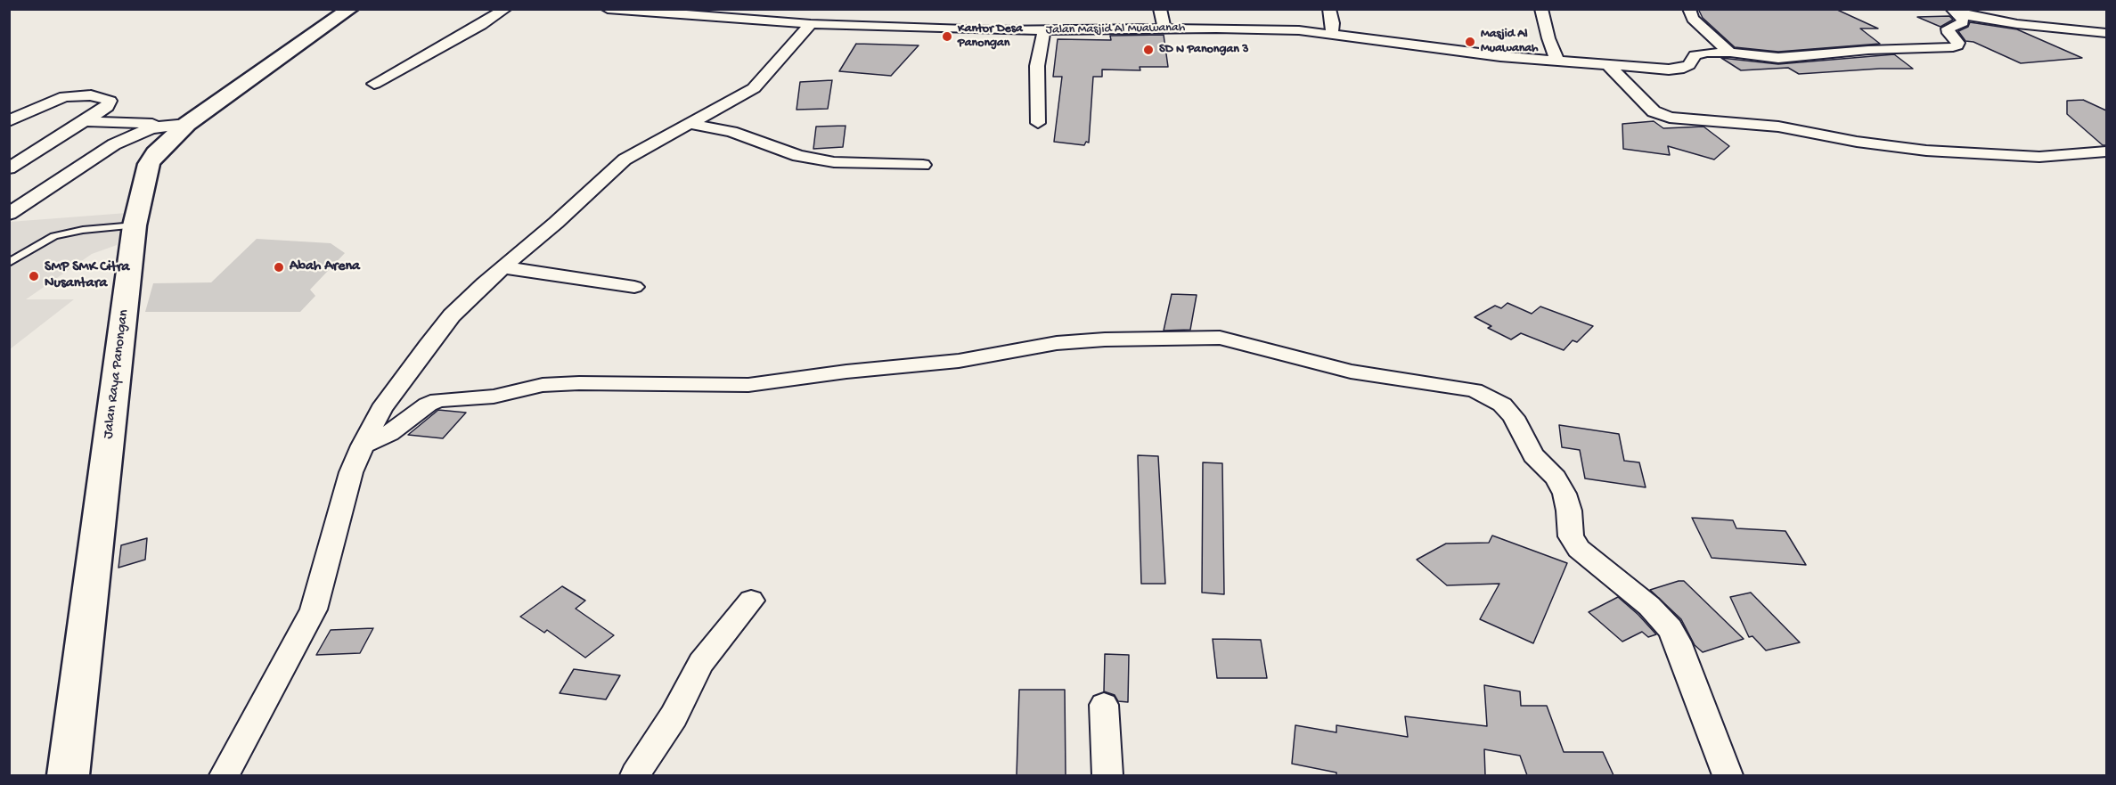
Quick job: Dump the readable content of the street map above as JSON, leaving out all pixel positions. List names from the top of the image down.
{
  "streets": {
    "main road": ["Jalan Raya Panongan"],
    "street": ["Jalan Masjid Al Muawanah"]
  },
  "places": [
    "Kantor Desa Panongan",
    "Masjid Al Muawanah",
    "SD N Panongan 3",
    "Abah Arena",
    "SMP SMK Citra Nusantara"
  ]
}
